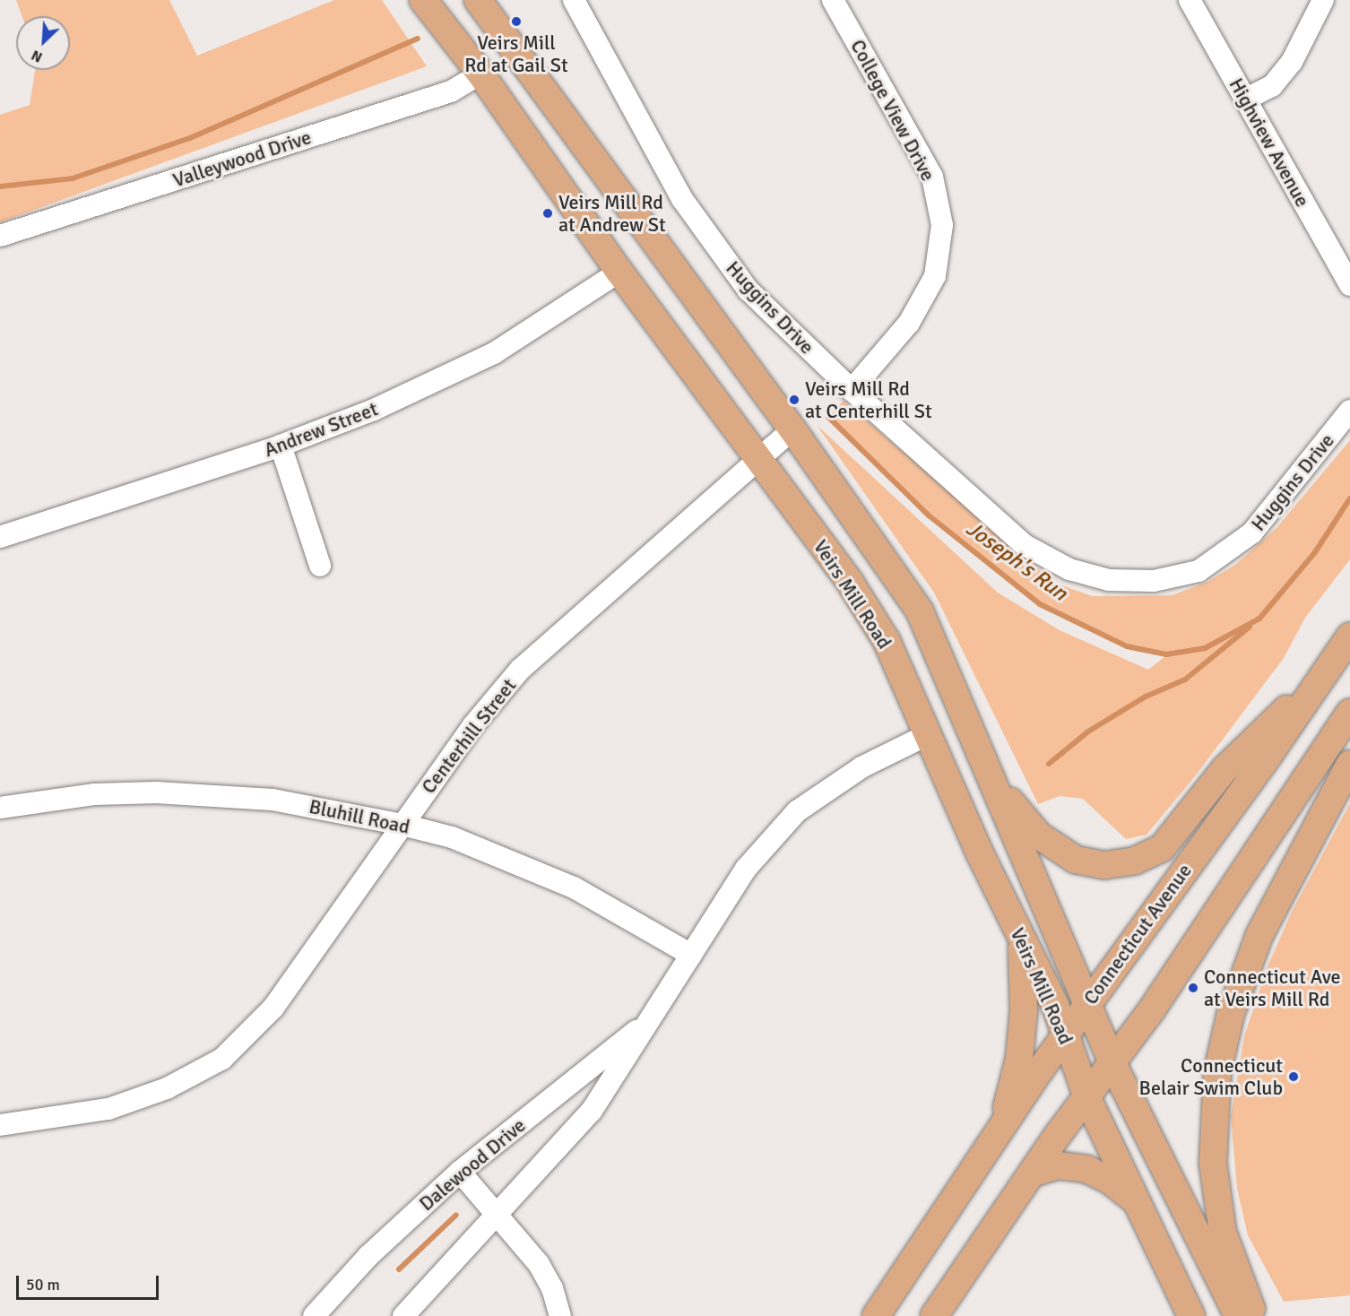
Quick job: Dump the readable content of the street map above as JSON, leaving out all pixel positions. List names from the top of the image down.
{
  "streets": {
    "main road": ["Veirs Mill Road", "Connecticut Avenue"],
    "street": [
      "College View Drive",
      "Highview Avenue",
      "Valleywood Drive",
      "Huggins Drive",
      "Andrew Street",
      "Centerhill Street",
      "Bluhill Road",
      "Dalewood Drive"
    ]
  },
  "crossings": [
    ["College View Drive", "Huggins Drive"],
    ["Valleywood Drive", "Veirs Mill Road"],
    ["Andrew Street", "Veirs Mill Road"],
    ["Veirs Mill Road", "Centerhill Street"],
    ["Veirs Mill Road", "Connecticut Avenue"],
    ["Veirs Mill Road", "Dalewood Drive"],
    ["Centerhill Street", "Bluhill Road"],
    ["Bluhill Road", "Dalewood Drive"]
  ],
  "water": ["Joseph's Run"],
  "places": [
    "Veirs Mill Rd at Gail St",
    "Veirs Mill Rd at Andrew St",
    "Veirs Mill Rd at Centerhill St",
    "Connecticut Ave at Veirs Mill Rd",
    "Connecticut Belair Swim Club"
  ],
  "scale_bar": "50 m",
  "north": "bottom left"
}
